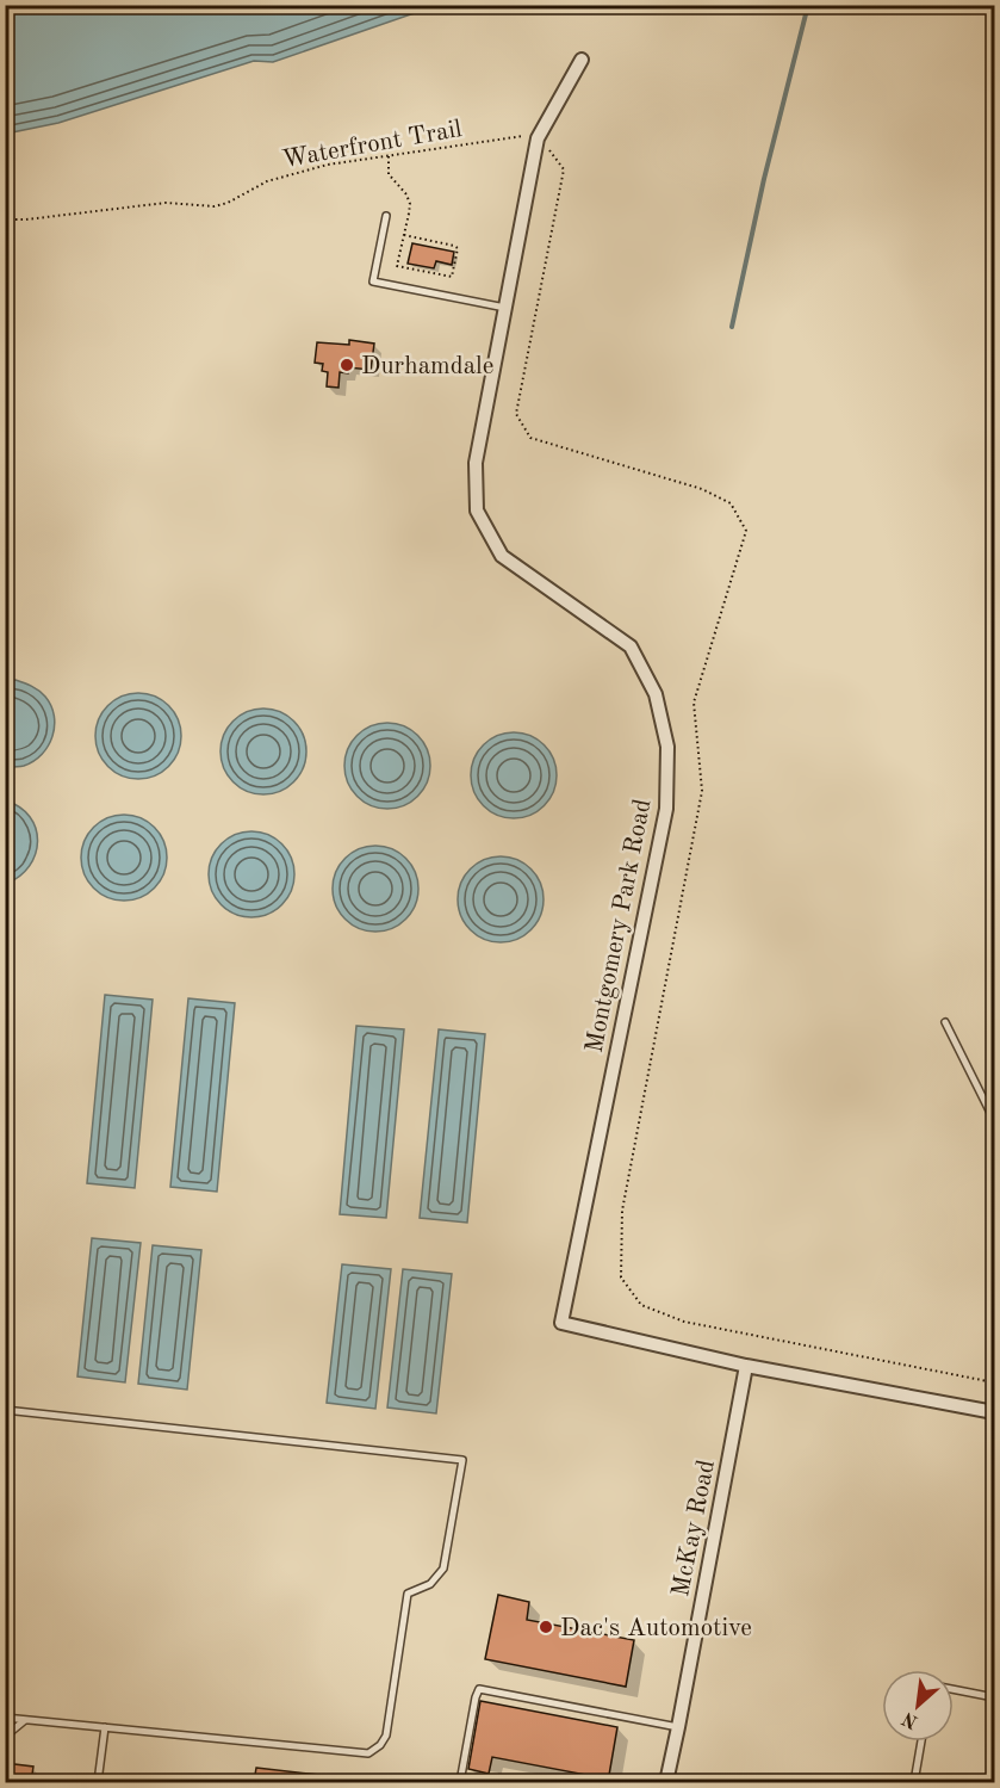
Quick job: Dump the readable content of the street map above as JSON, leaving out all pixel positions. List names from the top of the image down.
{
  "streets": {
    "street": ["Montgomery Park Road", "McKay Road"],
    "path": ["Waterfront Trail"]
  },
  "crossings": [
    ["Waterfront Trail", "Montgomery Park Road"],
    ["Montgomery Park Road", "McKay Road"]
  ],
  "places": ["Durhamdale", "Dac's Automotive"],
  "north": "bottom left"
}
